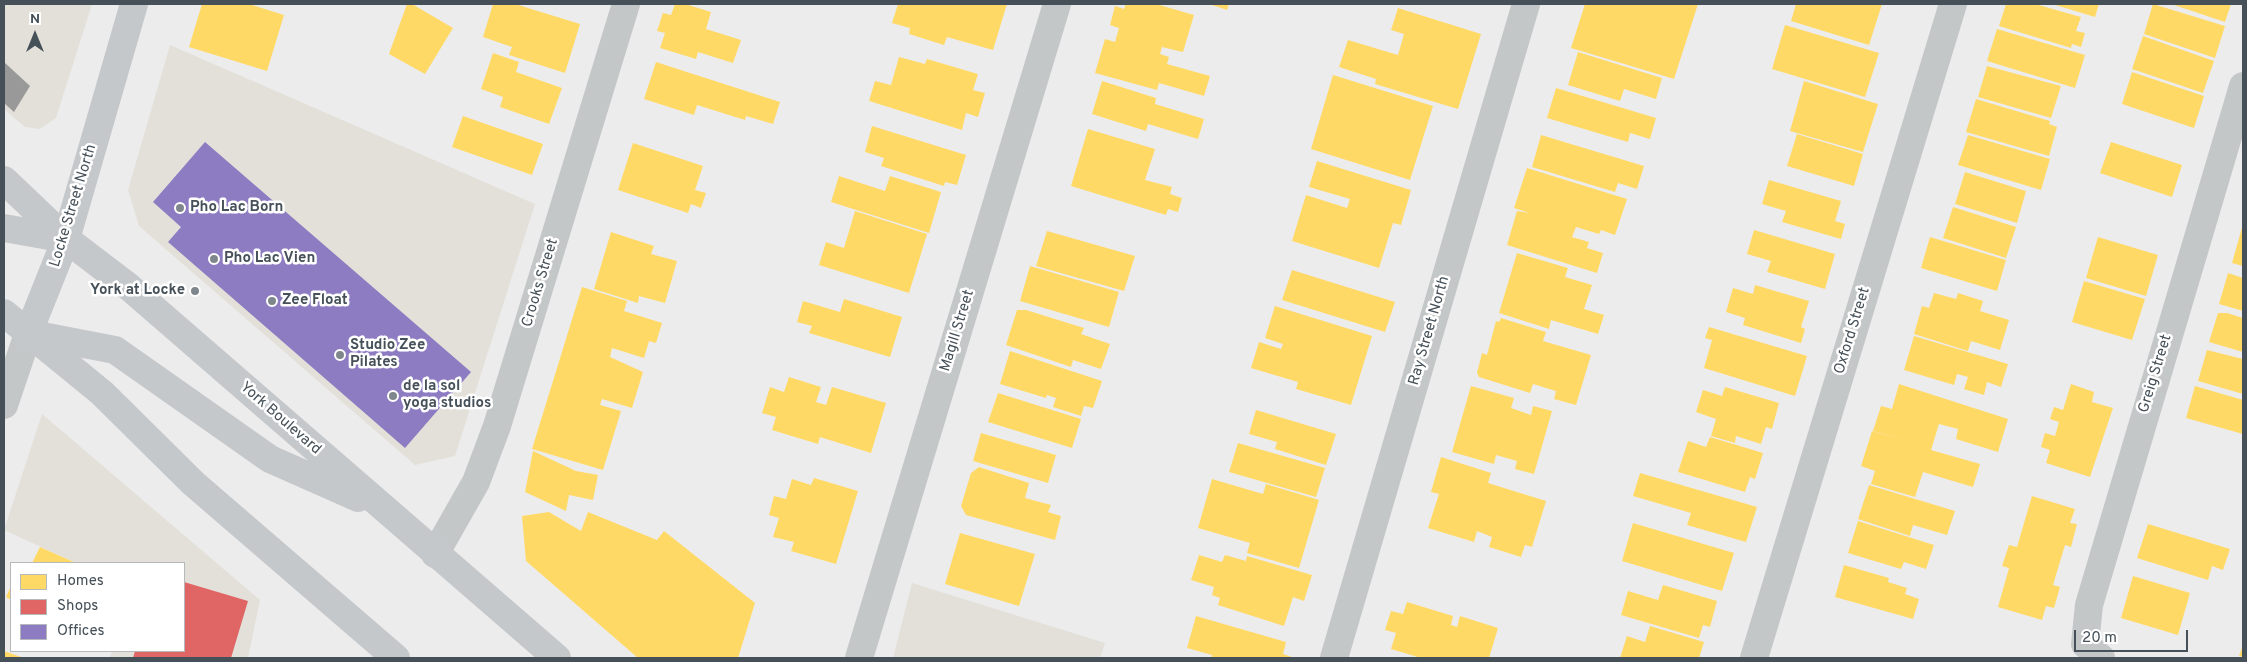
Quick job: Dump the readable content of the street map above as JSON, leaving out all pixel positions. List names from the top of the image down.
{
  "streets": {
    "main road": ["Locke Street North", "York Boulevard"],
    "street": [
      "Crooks Street",
      "Magill Street",
      "Ray Street North",
      "Oxford Street",
      "Greig Street"
    ]
  },
  "crossings": [
    ["Locke Street North", "York Boulevard"],
    ["Crooks Street", "York Boulevard"]
  ],
  "places": [
    "Pho Lac Born",
    "Pho Lac Vien",
    "York at Locke",
    "Zee Float",
    "Studio Zee Pilates",
    "de la sol yoga studios"
  ],
  "legend": ["Homes", "Shops", "Offices"],
  "scale_bar": "20 m",
  "north": "top"
}
